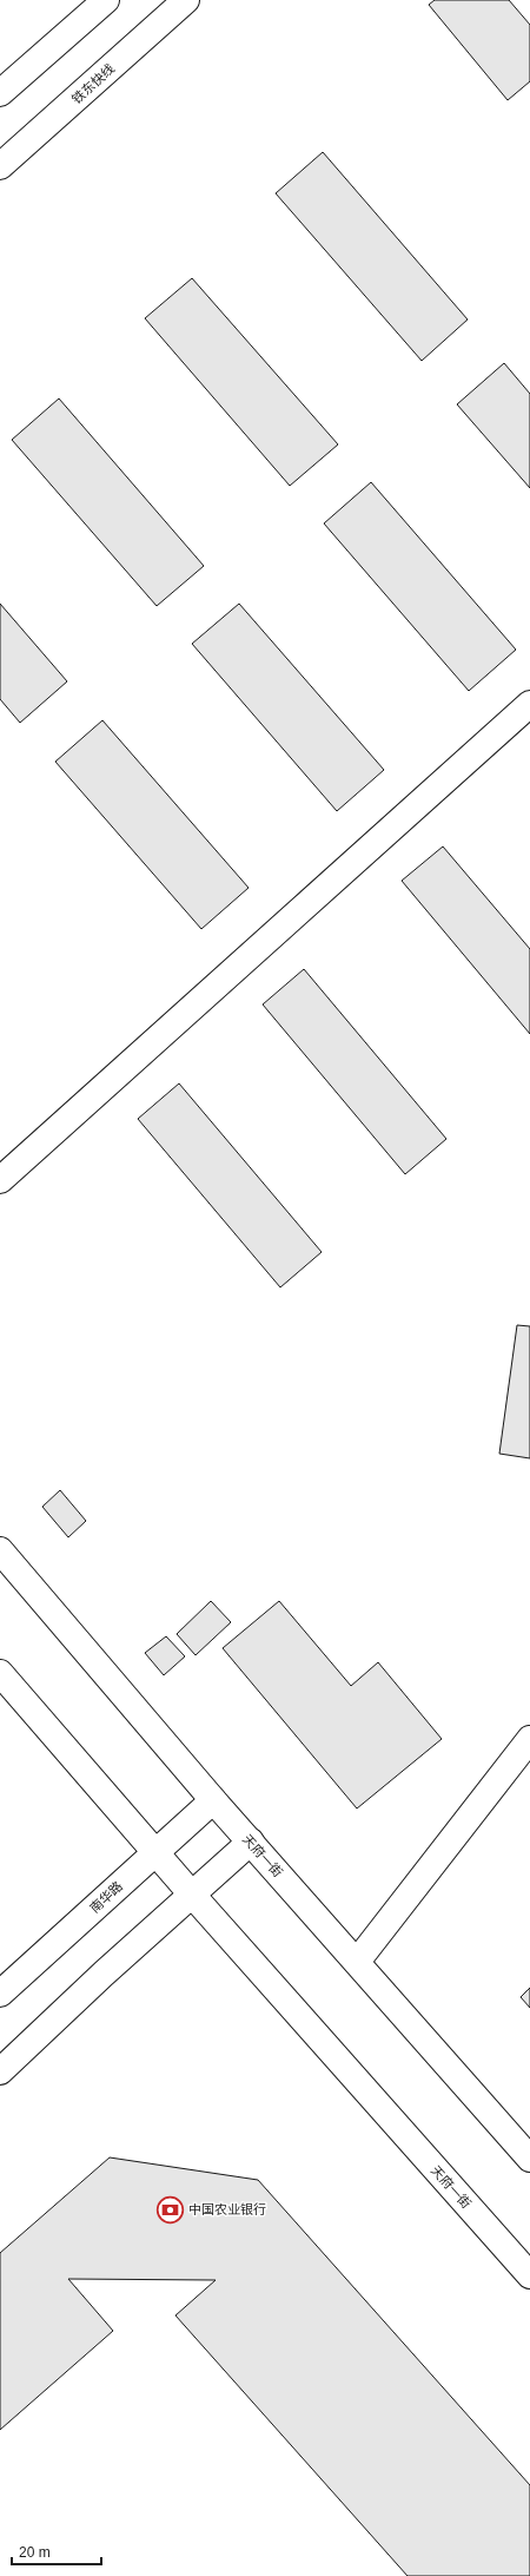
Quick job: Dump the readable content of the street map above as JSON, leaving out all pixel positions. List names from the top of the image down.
{
  "streets": {
    "main road": ["铁东快线", "天府一街", "南华路"]
  },
  "crossings": [
    ["天府一街", "南华路"]
  ],
  "places": {
    "bank": ["中国农业银行"]
  },
  "scale_bar": "20 m"
}
